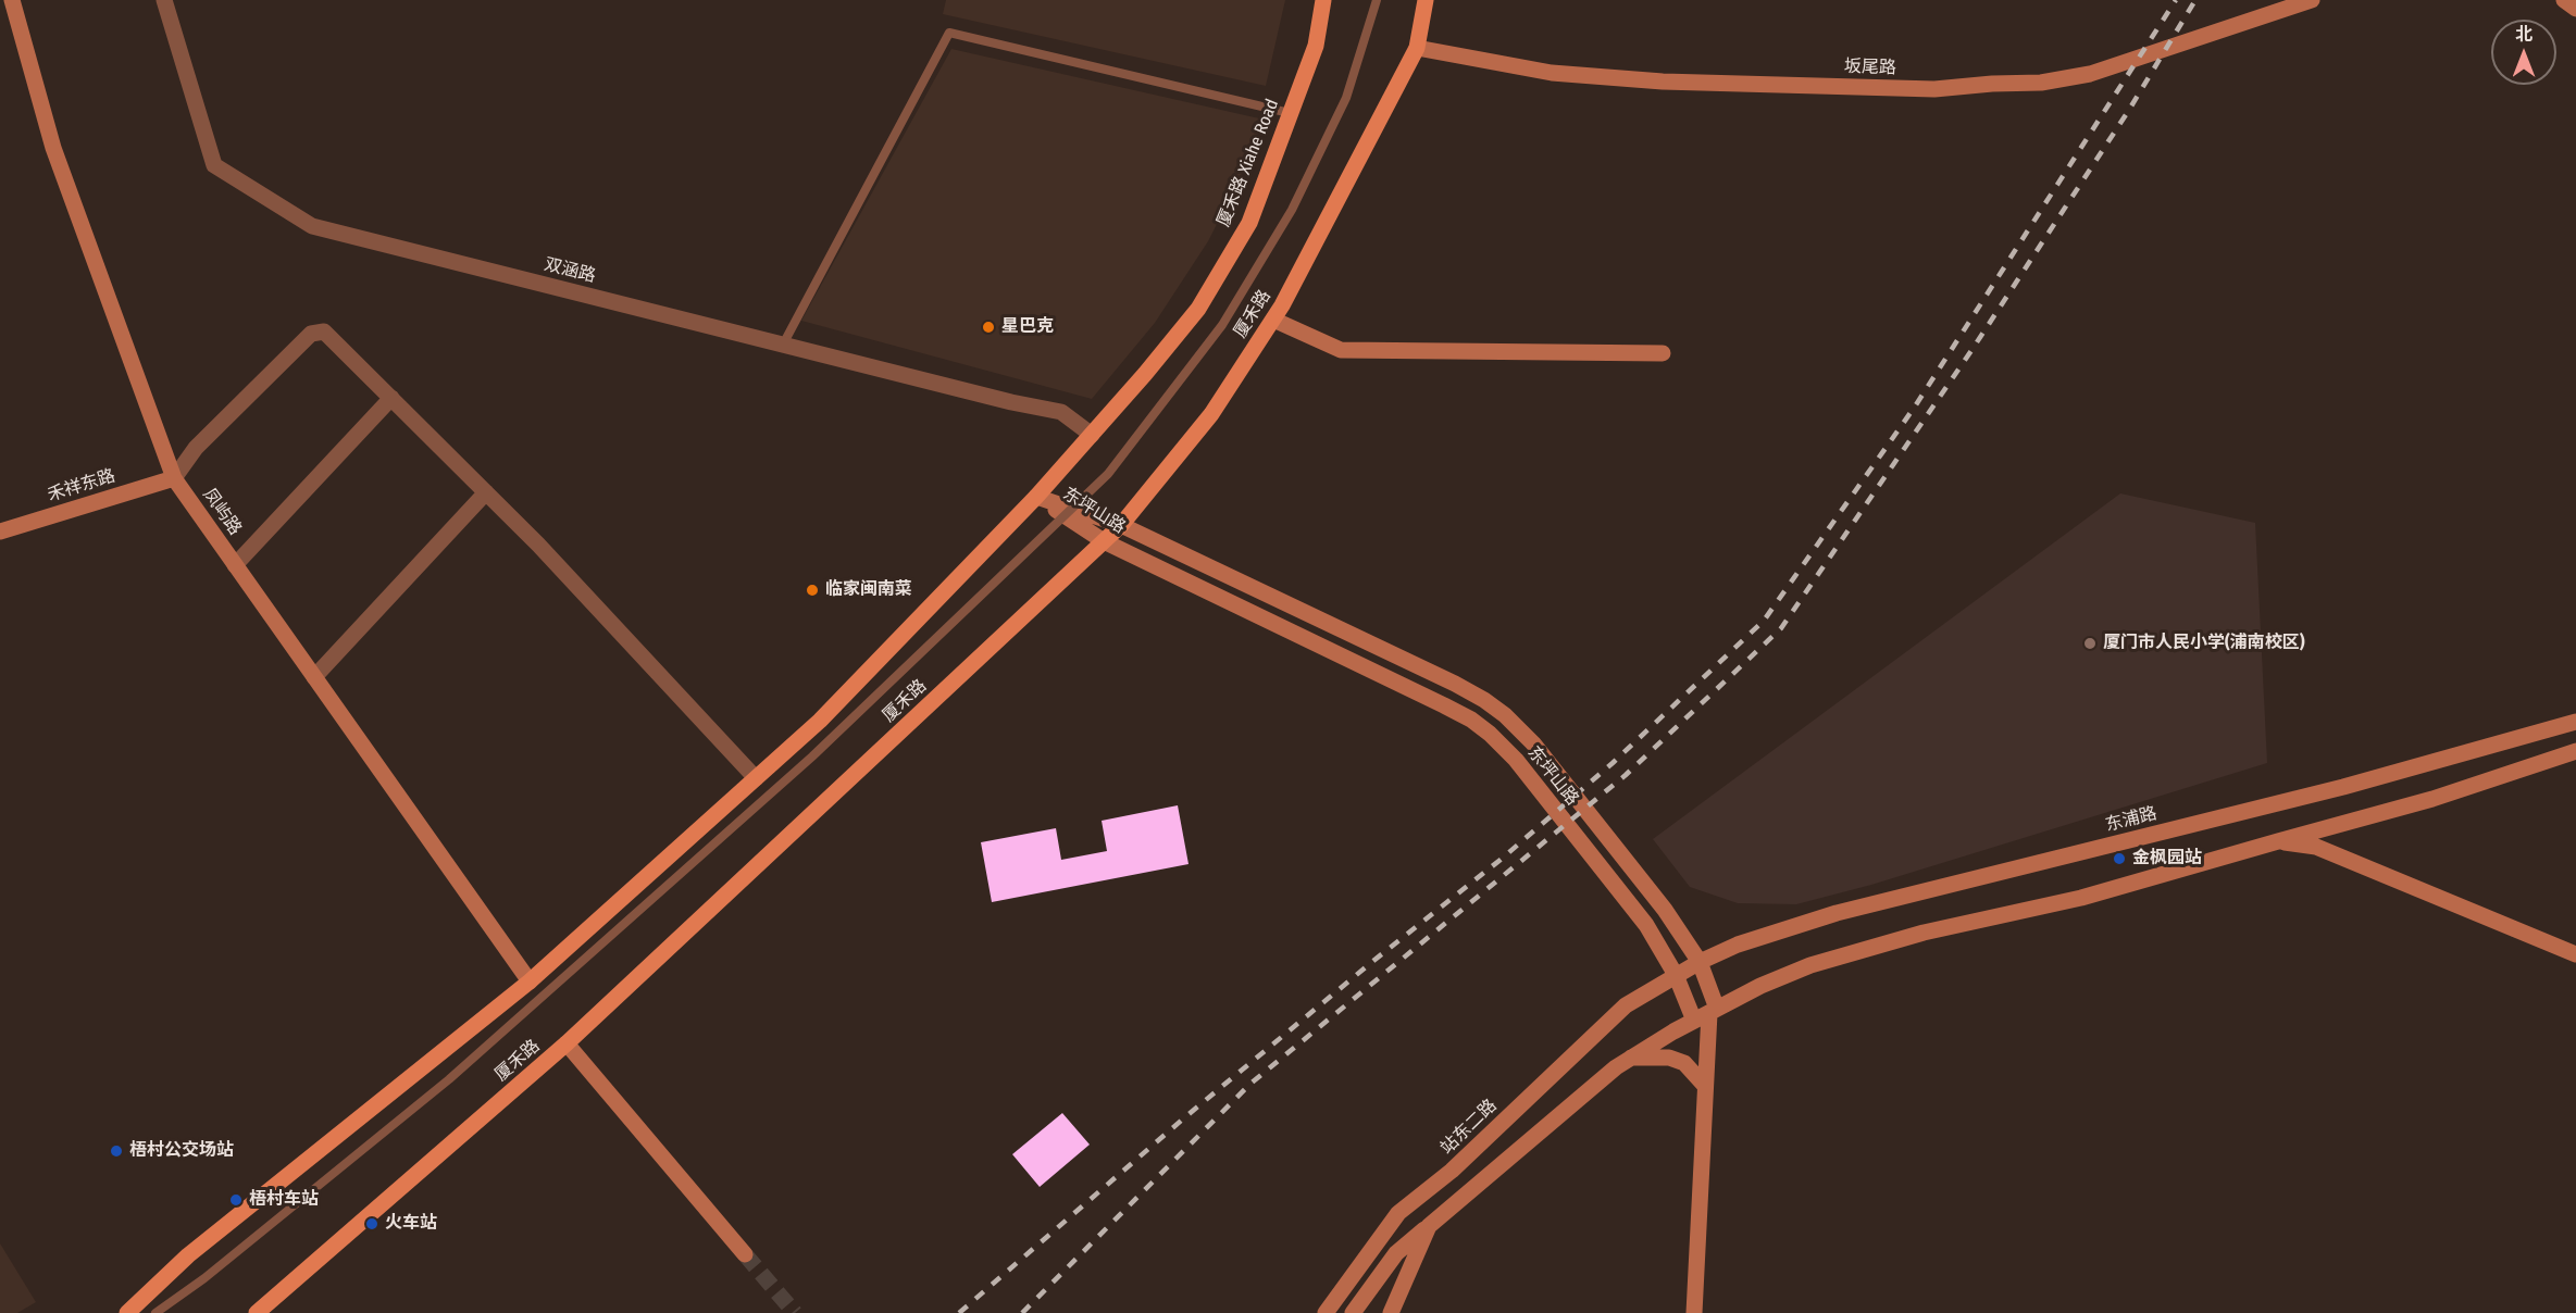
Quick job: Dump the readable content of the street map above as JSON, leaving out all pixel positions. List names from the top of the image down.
{
  "streets": {
    "main road": [
      "坂尾路",
      "厦禾路 Xiahe Road",
      "厦禾路",
      "禾祥东路",
      "东坪山路",
      "凤屿路",
      "东浦路",
      "站东二路"
    ],
    "street": ["双涵路"]
  },
  "crossings": [
    ["坂尾路", "厦禾路"],
    ["厦禾路 Xiahe Road", "双涵路"],
    ["厦禾路", "东坪山路"],
    ["禾祥东路", "凤屿路"],
    ["东坪山路", "东浦路"],
    ["东坪山路", "站东二路"],
    ["东浦路", "站东二路"]
  ],
  "places": [
    "星巴克",
    "临家闽南菜",
    "厦门市人民小学(浦南校区)",
    "金枫园站",
    "梧村公交场站",
    "梧村车站",
    "火车站"
  ],
  "north": "top"
}
